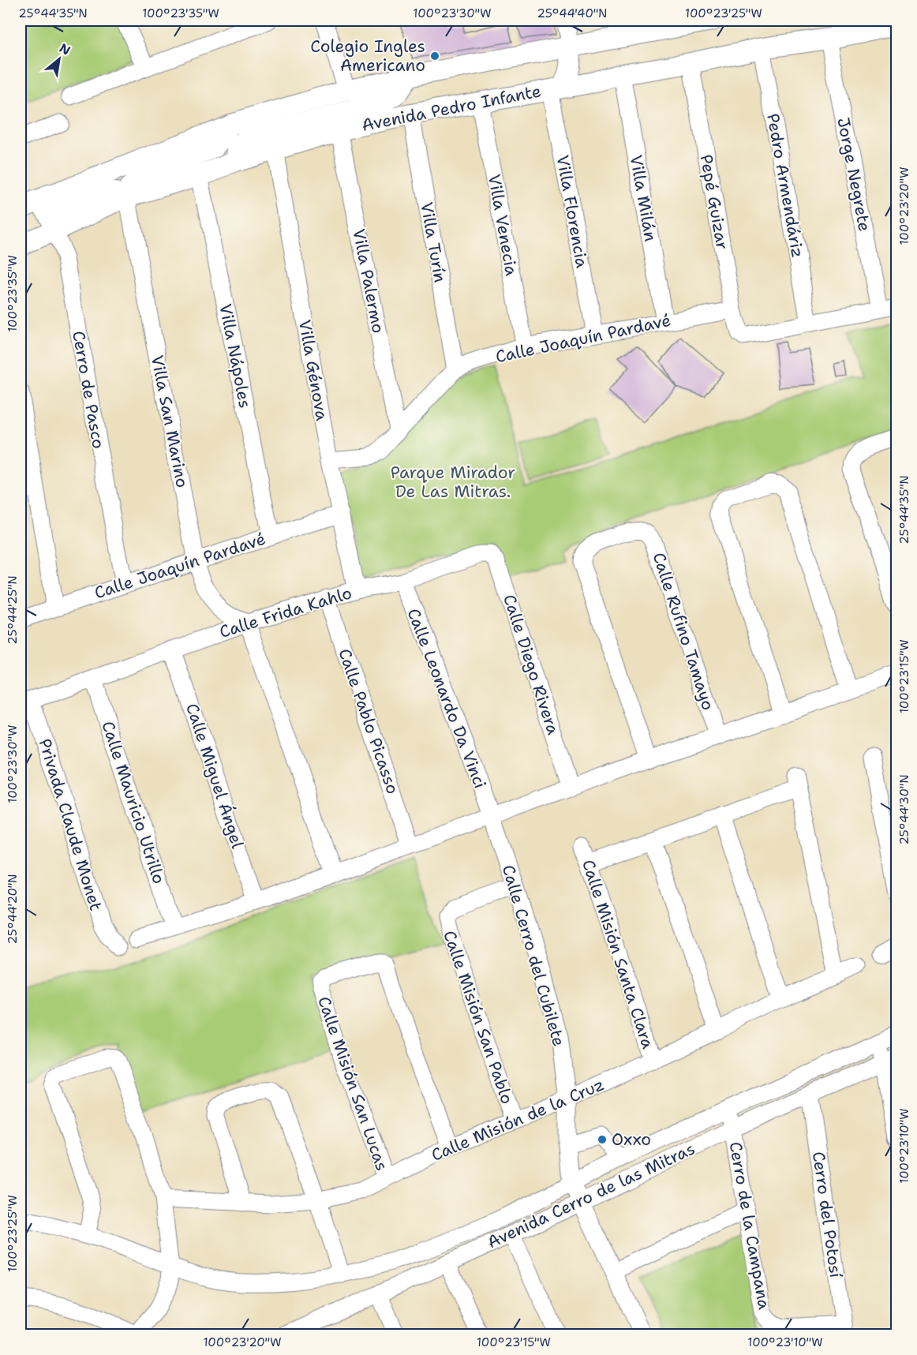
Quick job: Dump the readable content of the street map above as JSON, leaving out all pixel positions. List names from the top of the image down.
{
  "streets": {
    "main road": ["Avenida Pedro Infante"],
    "street": [
      "Jorge Negrete",
      "Pedro Armendáriz",
      "Villa Milán",
      "Pepé Guizar",
      "Villa Florencia",
      "Villa Venecia",
      "Villa Turín",
      "Villa Palermo",
      "Calle Joaquín Pardavé",
      "Villa Nápoles",
      "Villa Génova",
      "Cerro de Pasco",
      "Villa San Marino",
      "Calle Frida Kahlo",
      "Calle Rufino Tamayo",
      "Calle Diego Rivera",
      "Calle Leonardo Da Vinci",
      "Calle Pablo Picasso",
      "Calle Miguel Ángel",
      "Calle Mauricio Utrillo",
      "Privada Claude Monet",
      "Calle Misión Santa Clara",
      "Calle Cerro del Cubilete",
      "Calle Misión San Pablo",
      "Calle Misión San Lucas",
      "Calle Misión de la Cruz",
      "Avenida Cerro de las Mitras",
      "Cerro del Potosí",
      "Cerro de la Campana"
    ]
  },
  "crossings": [
    ["Avenida Pedro Infante", "Jorge Negrete"],
    ["Avenida Pedro Infante", "Pedro Armendáriz"],
    ["Avenida Pedro Infante", "Villa Milán"],
    ["Avenida Pedro Infante", "Pepé Guizar"],
    ["Avenida Pedro Infante", "Villa Florencia"],
    ["Avenida Pedro Infante", "Villa Venecia"],
    ["Avenida Pedro Infante", "Villa Turín"],
    ["Avenida Pedro Infante", "Villa Palermo"],
    ["Avenida Pedro Infante", "Villa Nápoles"],
    ["Avenida Pedro Infante", "Villa Génova"],
    ["Avenida Pedro Infante", "Cerro de Pasco"],
    ["Avenida Pedro Infante", "Villa San Marino"],
    ["Pedro Armendáriz", "Pepé Guizar"],
    ["Villa Milán", "Calle Joaquín Pardavé"],
    ["Pepé Guizar", "Calle Joaquín Pardavé"],
    ["Villa Florencia", "Calle Joaquín Pardavé"],
    ["Villa Venecia", "Calle Joaquín Pardavé"],
    ["Villa Turín", "Calle Joaquín Pardavé"],
    ["Villa Palermo", "Calle Joaquín Pardavé"],
    ["Calle Joaquín Pardavé", "Villa Nápoles"],
    ["Calle Joaquín Pardavé", "Villa Génova"],
    ["Calle Joaquín Pardavé", "Cerro de Pasco"],
    ["Calle Joaquín Pardavé", "Villa San Marino"],
    ["Villa Génova", "Calle Frida Kahlo"],
    ["Villa San Marino", "Calle Frida Kahlo"],
    ["Calle Frida Kahlo", "Calle Diego Rivera"],
    ["Calle Frida Kahlo", "Calle Leonardo Da Vinci"],
    ["Calle Frida Kahlo", "Calle Pablo Picasso"],
    ["Calle Frida Kahlo", "Calle Miguel Ángel"],
    ["Calle Frida Kahlo", "Calle Mauricio Utrillo"],
    ["Calle Frida Kahlo", "Privada Claude Monet"],
    ["Calle Leonardo Da Vinci", "Calle Cerro del Cubilete"],
    ["Calle Misión Santa Clara", "Calle Misión de la Cruz"],
    ["Calle Cerro del Cubilete", "Calle Misión San Pablo"],
    ["Calle Cerro del Cubilete", "Calle Misión de la Cruz"],
    ["Calle Cerro del Cubilete", "Avenida Cerro de las Mitras"],
    ["Calle Misión San Pablo", "Calle Misión de la Cruz"],
    ["Calle Misión San Lucas", "Calle Misión de la Cruz"],
    ["Avenida Cerro de las Mitras", "Cerro del Potosí"],
    ["Avenida Cerro de las Mitras", "Cerro de la Campana"],
    ["Cerro del Potosí", "Cerro de la Campana"]
  ],
  "parks": ["Parque Mirador De Las Mitras."],
  "places": ["Colegio Ingles Americano", "Oxxo"],
  "north": "top right",
  "coordinates": [
    "25°44'35\"N",
    "100°23'35\"W",
    "100°23'30\"W",
    "25°44'40\"N",
    "100°23'25\"W",
    "100°23'20\"W",
    "25°44'25\"N",
    "100°23'15\"W",
    "25°44'30\"N",
    "25°44'20\"N",
    "100°23'10\"W"
  ]
}
